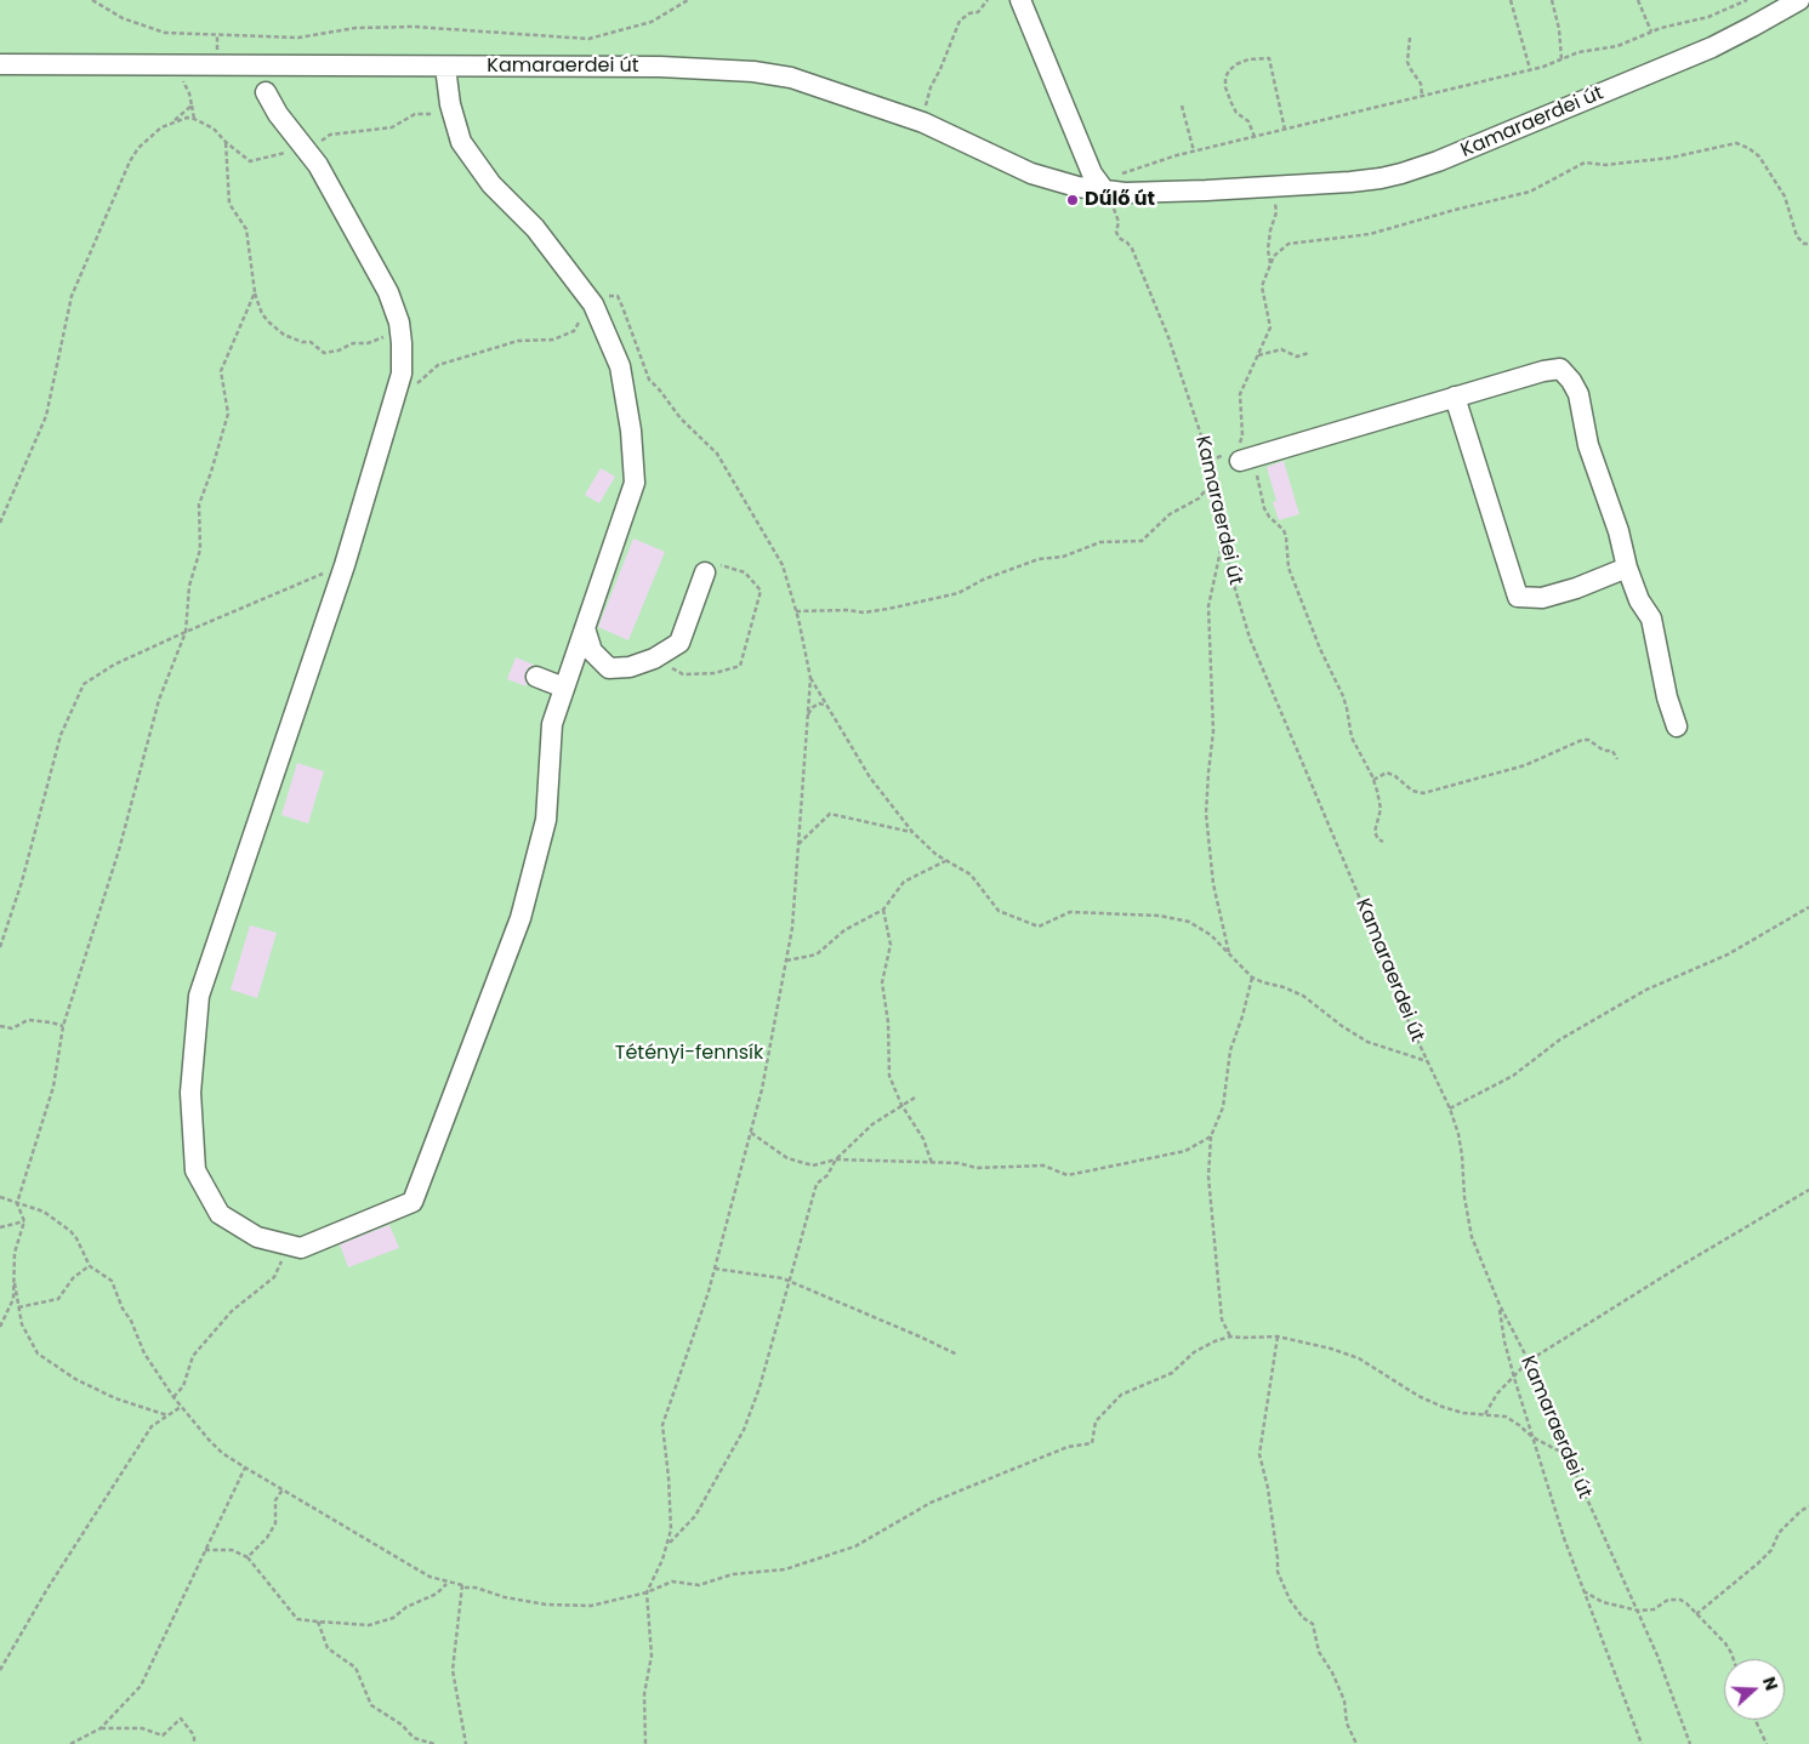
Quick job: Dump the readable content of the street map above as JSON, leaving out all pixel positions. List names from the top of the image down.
{
  "streets": {
    "street": ["Kamaraerdei út"]
  },
  "parks": ["Tétényi-fennsík"],
  "places": ["Dűlő út"],
  "north": "right"
}
